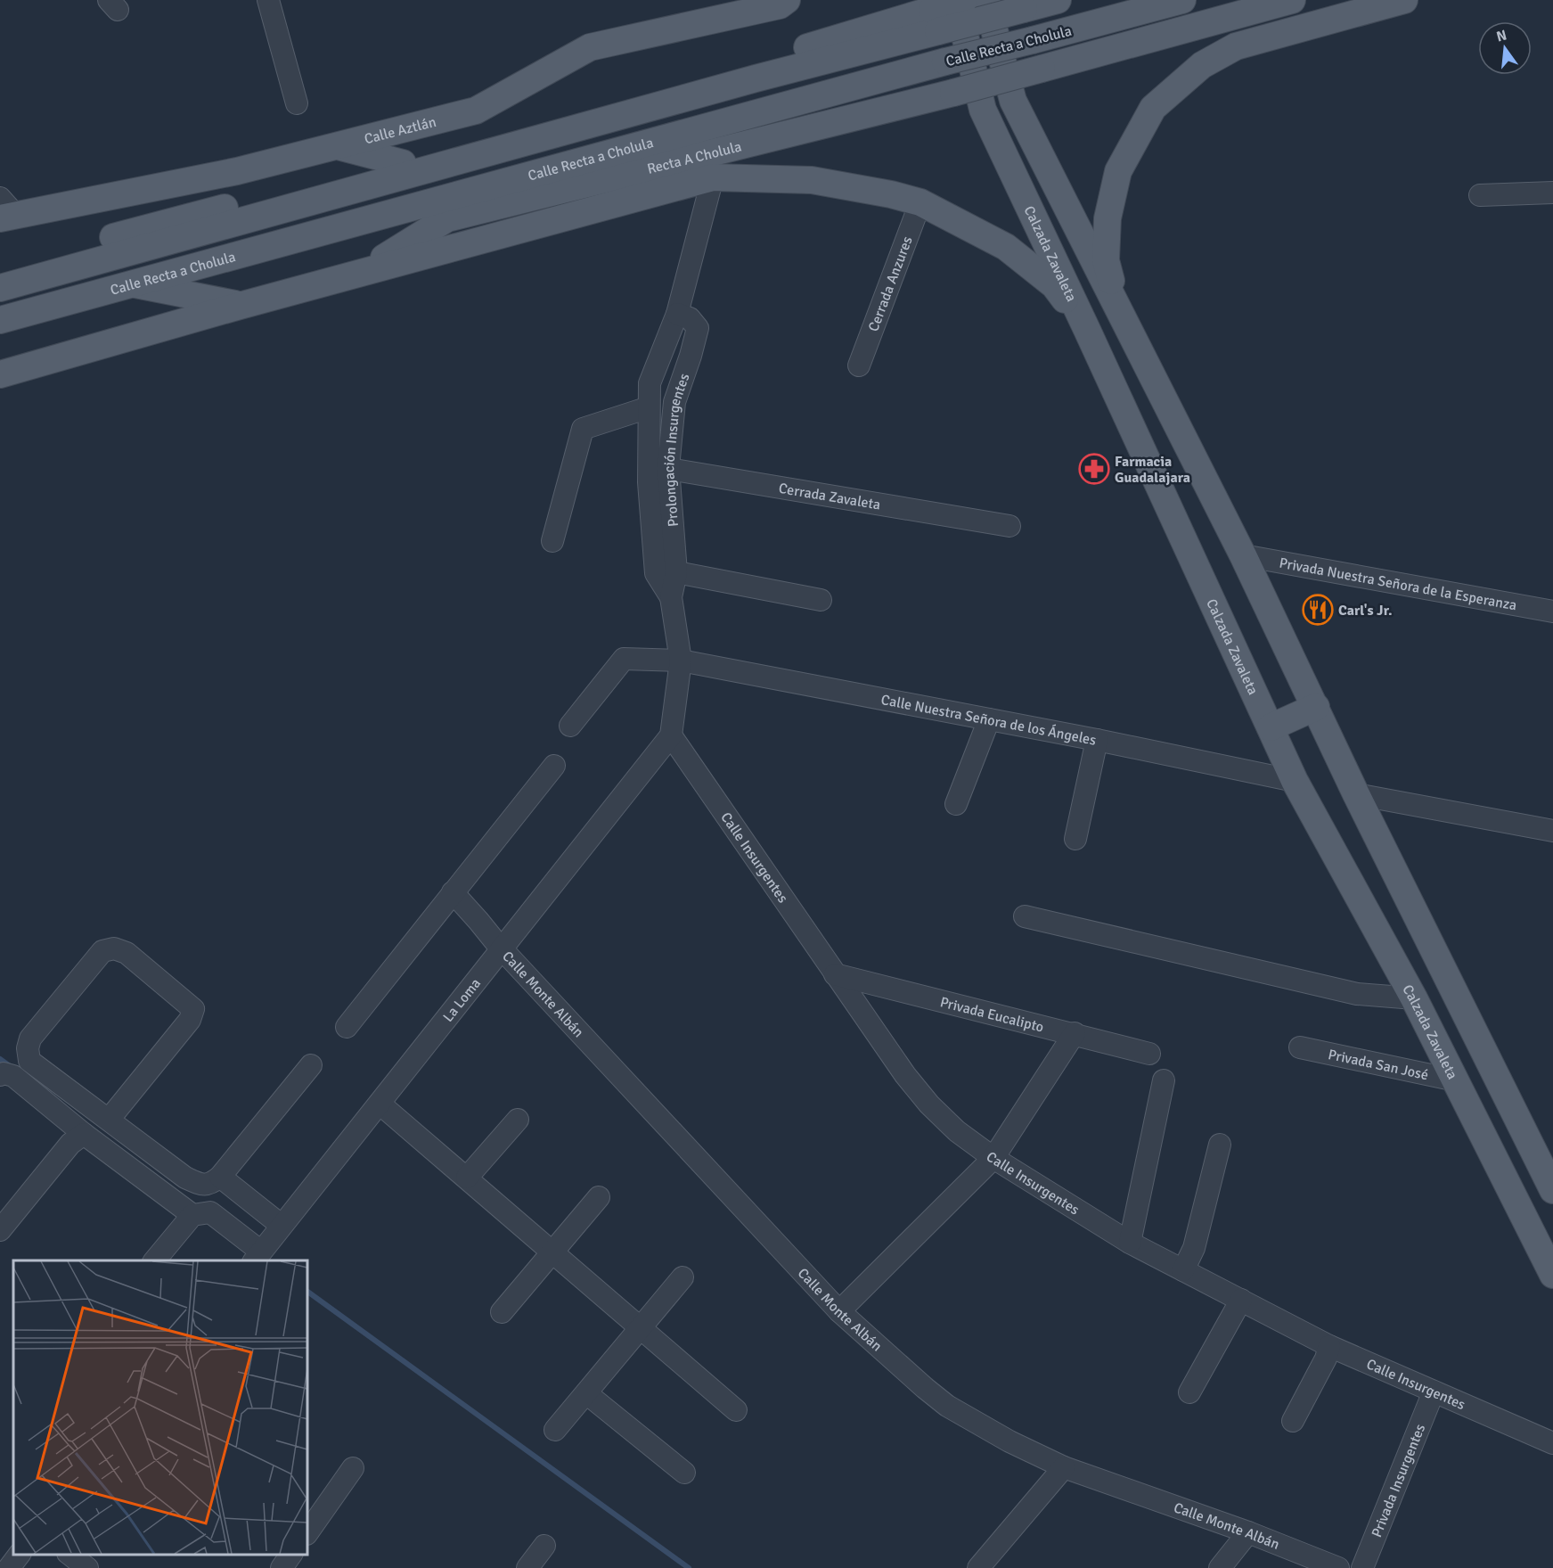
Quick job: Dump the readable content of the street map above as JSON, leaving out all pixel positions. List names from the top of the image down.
{
  "streets": {
    "main road": [
      "Calle Recta a Cholula",
      "Calle Aztlán",
      "Recta A Cholula",
      "Calzada Zavaleta"
    ],
    "street": [
      "Cerrada Anzures",
      "Prolongación Insurgentes",
      "Cerrada Zavaleta",
      "Privada Nuestra Señora de la Esperanza",
      "Calle Nuestra Señora de los Ángeles",
      "Calle Insurgentes",
      "Calle Monte Albán",
      "La Loma",
      "Privada Eucalipto",
      "Privada San José",
      "Privada Insurgentes"
    ]
  },
  "crossings": [
    ["Calle Recta a Cholula", "Calzada Zavaleta"],
    ["Calzada Zavaleta", "Calle Nuestra Señora de los Ángeles"],
    ["Calzada Zavaleta", "Privada San José"],
    ["Prolongación Insurgentes", "Cerrada Zavaleta"],
    ["Prolongación Insurgentes", "Calle Nuestra Señora de los Ángeles"],
    ["Prolongación Insurgentes", "Calle Insurgentes"],
    ["Prolongación Insurgentes", "La Loma"],
    ["Calle Insurgentes", "La Loma"],
    ["Calle Insurgentes", "Privada Eucalipto"],
    ["Calle Insurgentes", "Privada Insurgentes"],
    ["Calle Monte Albán", "La Loma"]
  ],
  "places": {
    "pharmacy": ["Farmacia Guadalajara"],
    "restaurant": ["Carl's Jr."]
  },
  "north": "top"
}
